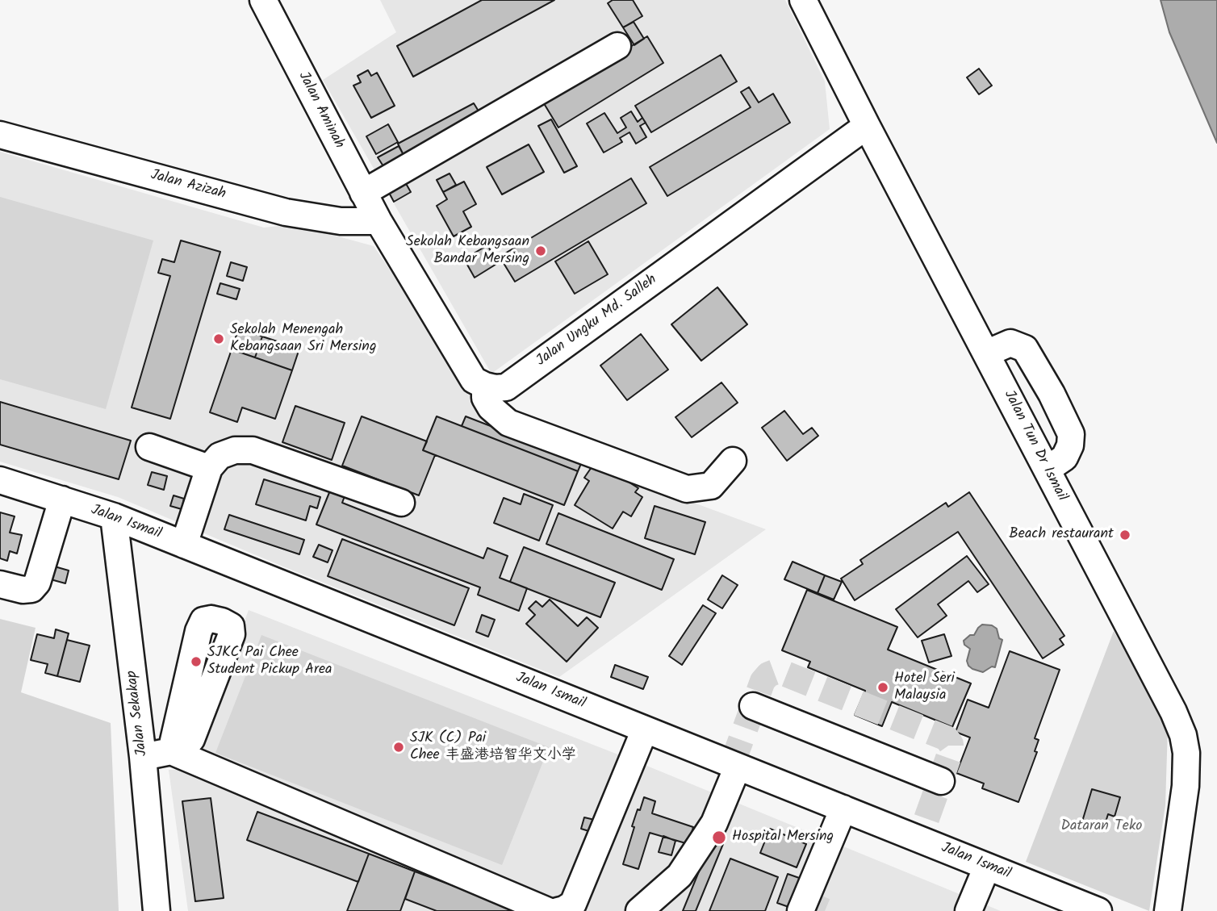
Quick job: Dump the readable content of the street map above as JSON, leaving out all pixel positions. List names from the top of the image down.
{
  "streets": {
    "street": [
      "Jalan Aminah",
      "Jalan Azizah",
      "Jalan Ungku Md. Salleh",
      "Jalan Tun Dr Ismail",
      "Jalan Ismail",
      "Jalan Sekakap"
    ]
  },
  "crossings": [
    ["Jalan Aminah", "Jalan Azizah"],
    ["Jalan Ungku Md. Salleh", "Jalan Tun Dr Ismail"],
    ["Jalan Ismail", "Jalan Sekakap"]
  ],
  "parks": ["Dataran Teko"],
  "places": [
    "Sekolah Kebangsaan Bandar Mersing",
    "Sekolah Menengah Kebangsaan Sri Mersing",
    "Beach restaurant",
    "SJKC Pai Chee Student Pickup Area",
    "Hotel Seri Malaysia",
    "SJK (C) Pai Chee 丰盛港培智华文小学",
    "Hospital Mersing"
  ]
}
